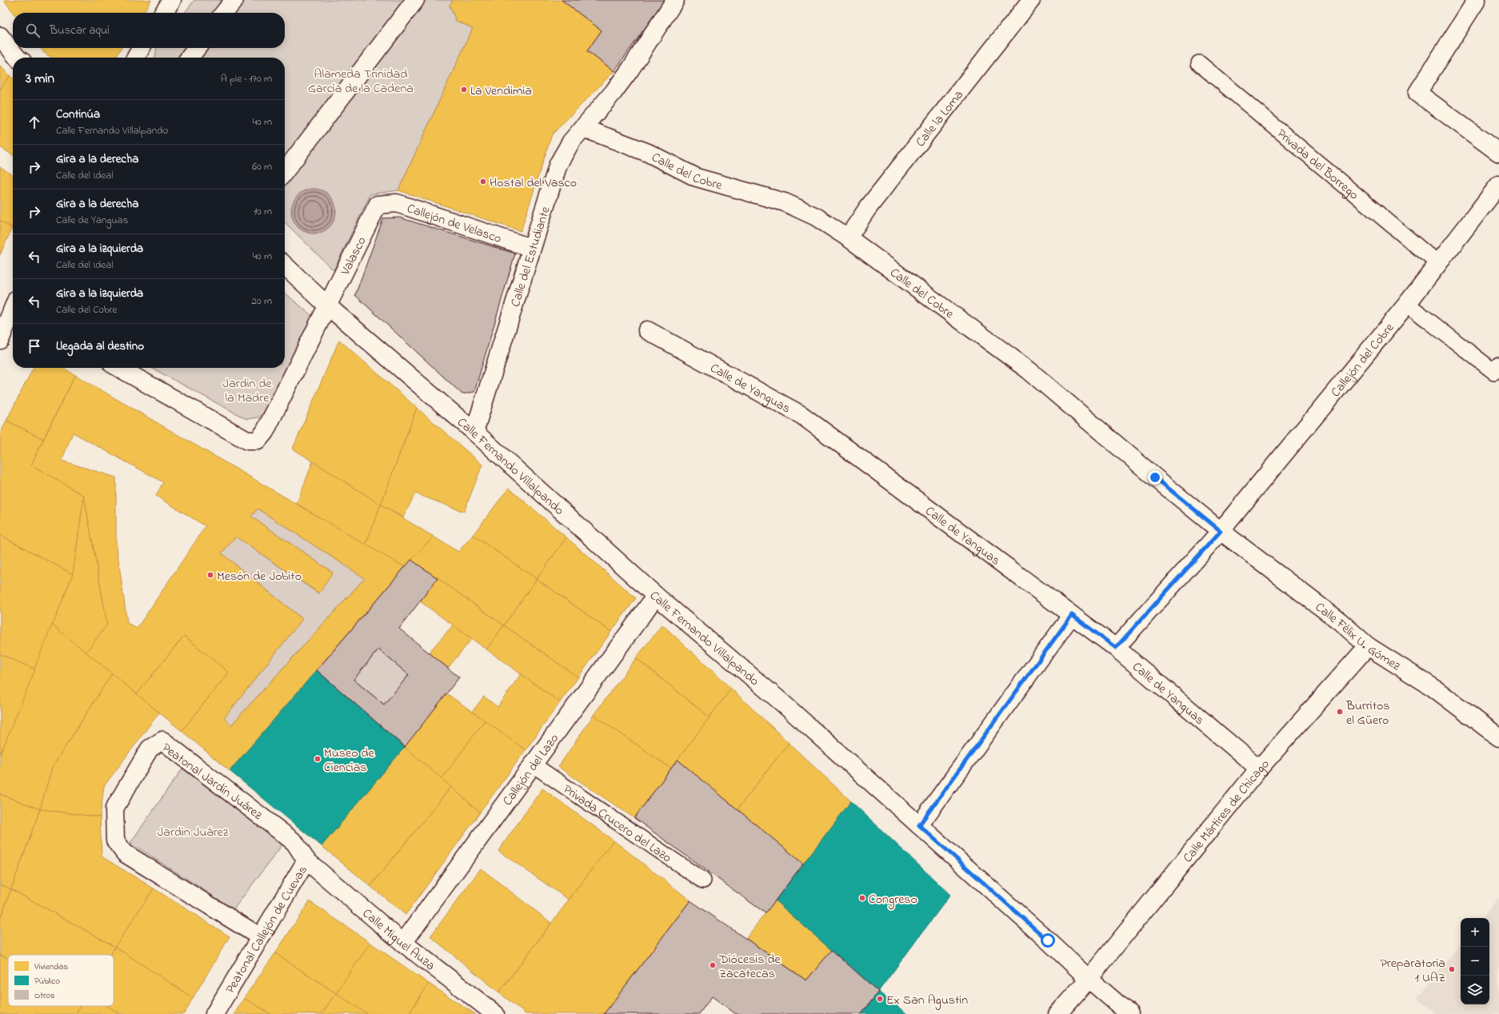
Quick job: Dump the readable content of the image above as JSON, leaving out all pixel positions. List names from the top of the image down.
{
  "streets": {
    "street": [
      "Calle la Loma",
      "Calle del Cobre",
      "Callejón de Velasco",
      "Valasco",
      "Calle del Estudiante",
      "Callejón del Cobre",
      "Calle de Yanguas",
      "Calle Fernando Villalpando",
      "Calle Félix U. Gómez",
      "Callejón del Lazo",
      "Peatonal Jardín Juárez",
      "Calle Mártires de Chicago",
      "Peatonal Callejón de Cuevas",
      "Calle Miguel Auza"
    ],
    "lane": ["Privada del Borrego", "Privada Crucero del Lazo"]
  },
  "crossings": [
    ["Calle la Loma", "Calle del Cobre"],
    ["Privada del Borrego", "Callejón del Cobre"],
    ["Calle del Cobre", "Calle del Estudiante"],
    ["Calle del Cobre", "Callejón del Cobre"],
    ["Calle del Cobre", "Calle Félix U. Gómez"],
    ["Callejón de Velasco", "Valasco"],
    ["Callejón de Velasco", "Calle del Estudiante"],
    ["Valasco", "Calle Fernando Villalpando"],
    ["Calle del Estudiante", "Calle Fernando Villalpando"],
    ["Callejón del Cobre", "Calle de Yanguas"],
    ["Callejón del Cobre", "Calle Félix U. Gómez"],
    ["Calle de Yanguas", "Calle Mártires de Chicago"],
    ["Calle Fernando Villalpando", "Callejón del Lazo"],
    ["Calle Fernando Villalpando", "Calle Mártires de Chicago"],
    ["Calle Félix U. Gómez", "Calle Mártires de Chicago"],
    ["Callejón del Lazo", "Privada Crucero del Lazo"],
    ["Callejón del Lazo", "Calle Miguel Auza"],
    ["Peatonal Jardín Juárez", "Peatonal Callejón de Cuevas"],
    ["Peatonal Jardín Juárez", "Calle Miguel Auza"],
    ["Peatonal Callejón de Cuevas", "Calle Miguel Auza"]
  ],
  "parks": ["Alameda Trinidad García de la Cadena", "Jardin de la Madre", "Jardin Juárez"],
  "places": [
    "La Vendimia",
    "Hostal del Vasco",
    "Mesón de Jobito",
    "Burritos el Güero",
    "Museo de Ciencias",
    "Congreso",
    "Diócesis de Zacatecas",
    "Preparatoria 1 UAZ",
    "Ex San Agustin"
  ],
  "legend": ["Viviendas", "Público", "Otros"],
  "page": {
    "search": "Buscar aquí",
    "heading": ["3 min", "A pie · 170 m"],
    "list": [
      ["Continúa", "Calle Fernando Villalpando", "40 m"],
      ["Gira a la derecha", "Calle del Ideal", "60 m"],
      ["Gira a la derecha", "Calle de Yanguas", "10 m"],
      ["Gira a la izquierda", "Calle del Ideal", "40 m"],
      ["Gira a la izquierda", "Calle del Cobre", "20 m"],
      "Llegada al destino"
    ],
    "map_buttons": ["+", "−"]
  }
}
